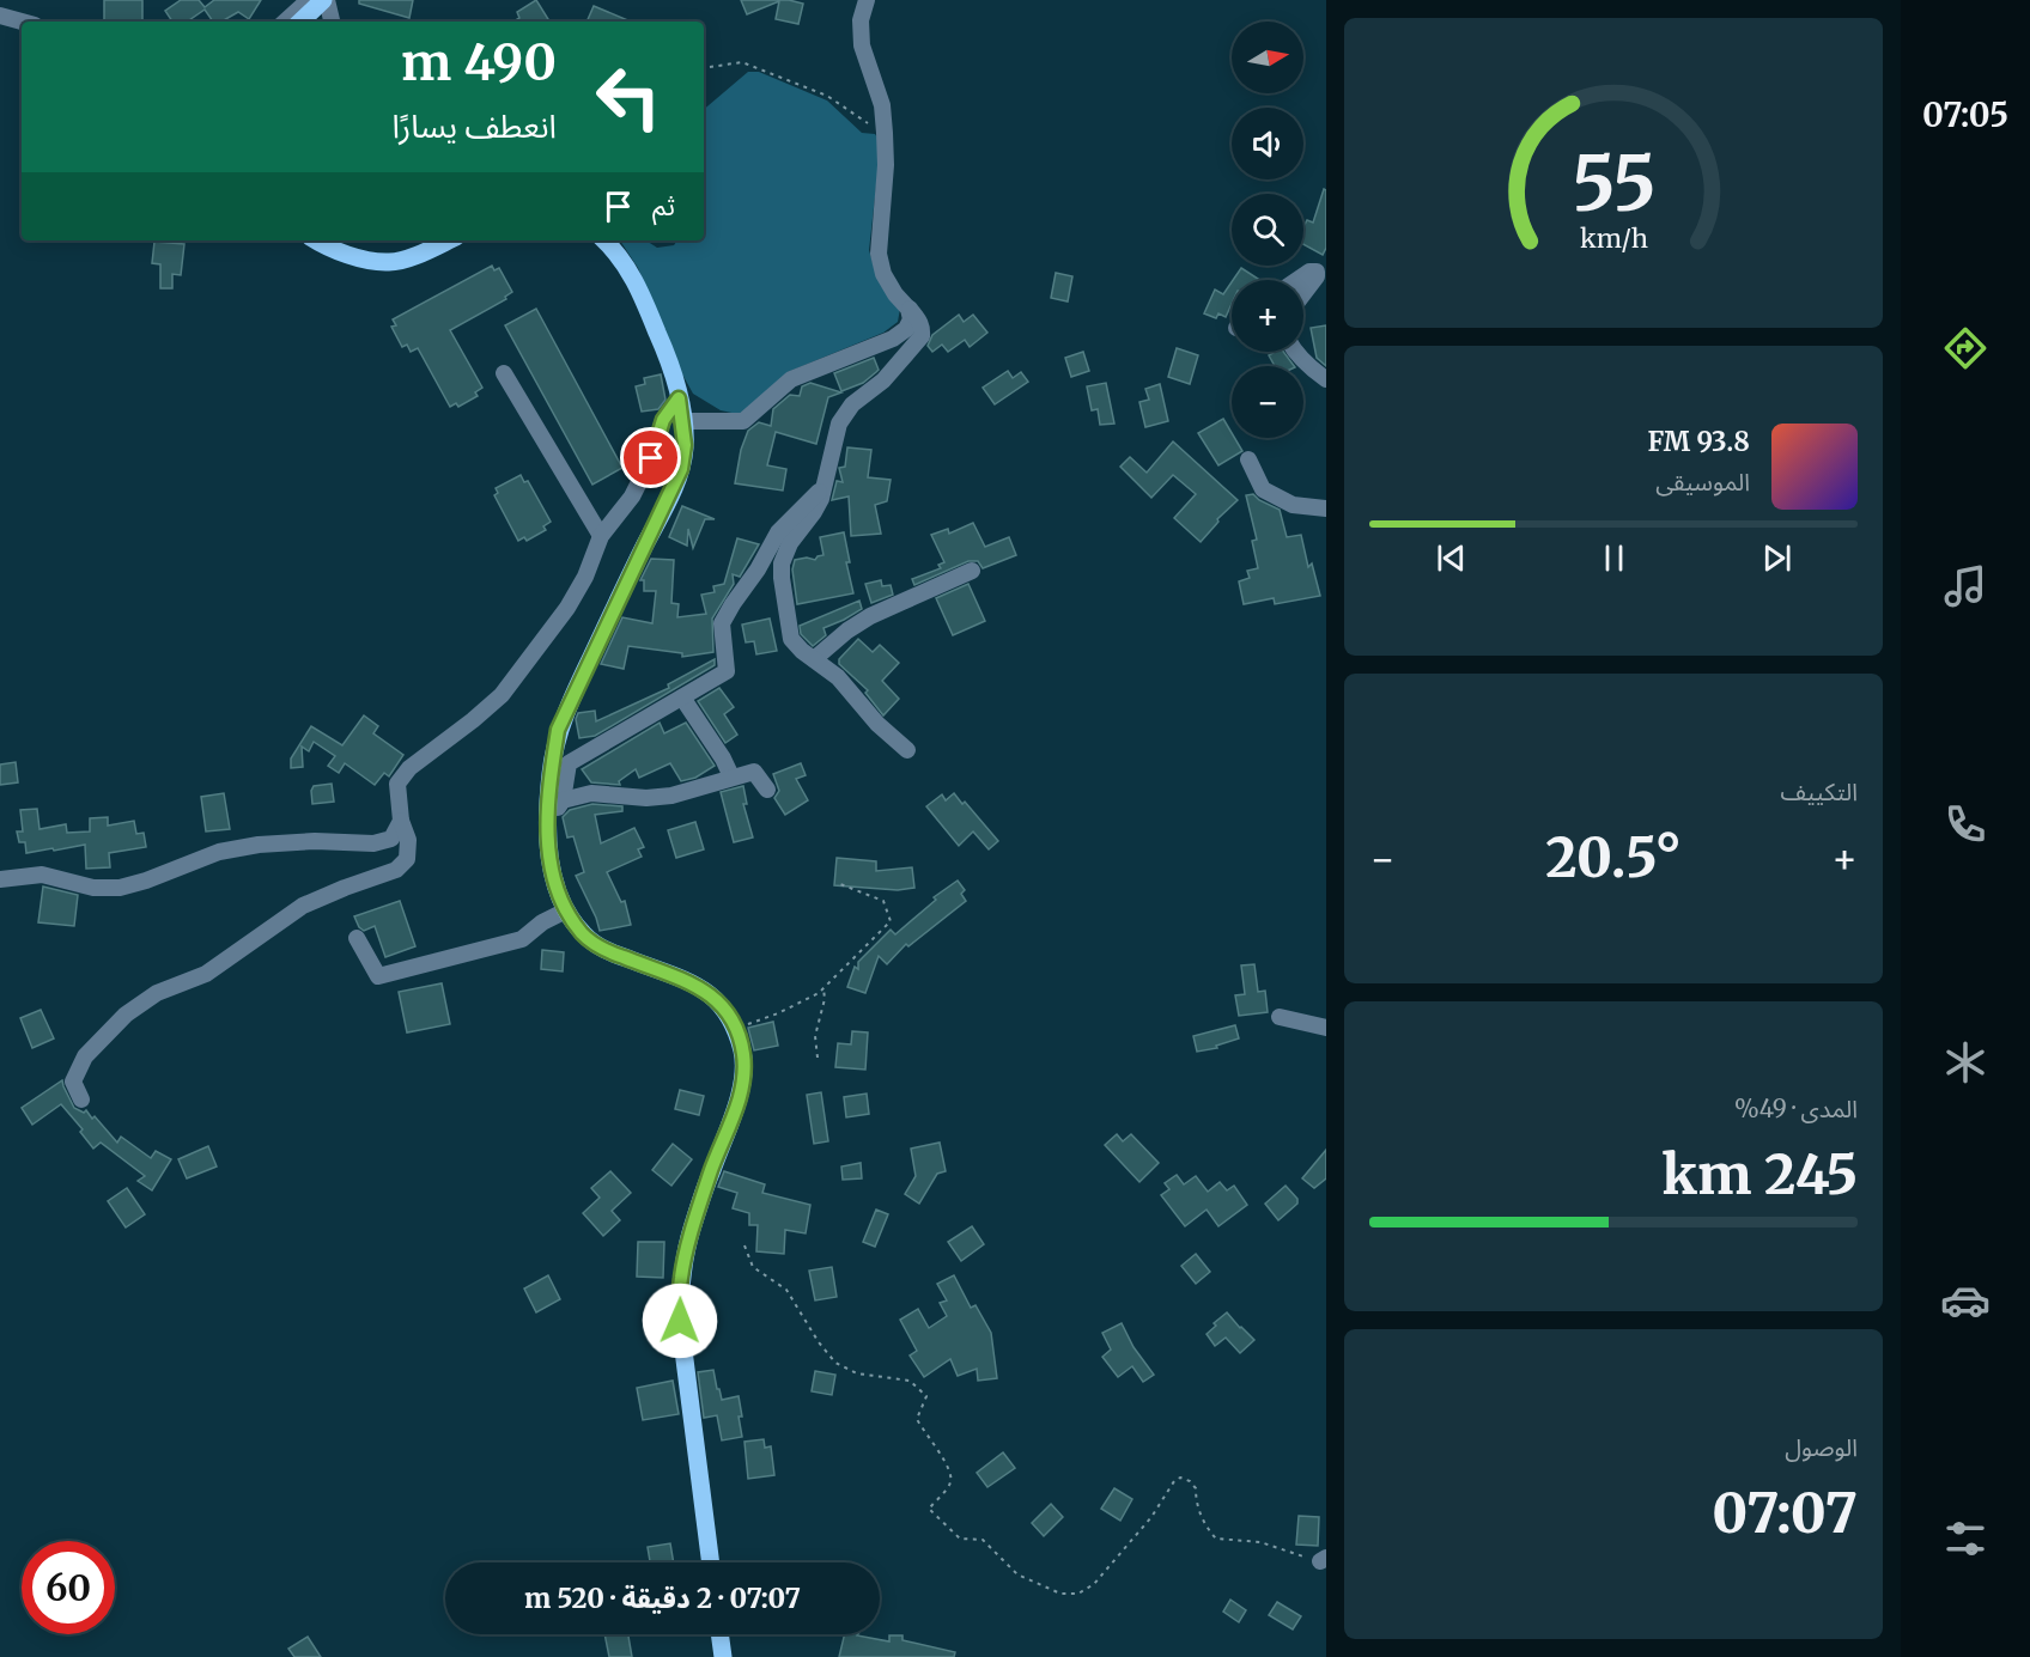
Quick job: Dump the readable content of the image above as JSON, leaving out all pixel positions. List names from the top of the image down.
{
  "north": "right",
  "page": {
    "tabs": "07:05",
    "map_buttons": ["+", "−"],
    "turn": ["490 m", "انعطف يسارًا"],
    "then": "ثم",
    "song": ["93.8 FM", "الموسيقى"],
    "tile": [
      "التكييف",
      ["المدى · 49%", "245 km"],
      ["الوصول", "07:07"]
    ],
    "heat": ["−", "20.5°", "+"],
    "limit": "60",
    "trip": "07:07 · 2 دقيقة · 520 m",
    "gauge": ["55", "km/h"]
  }
}
